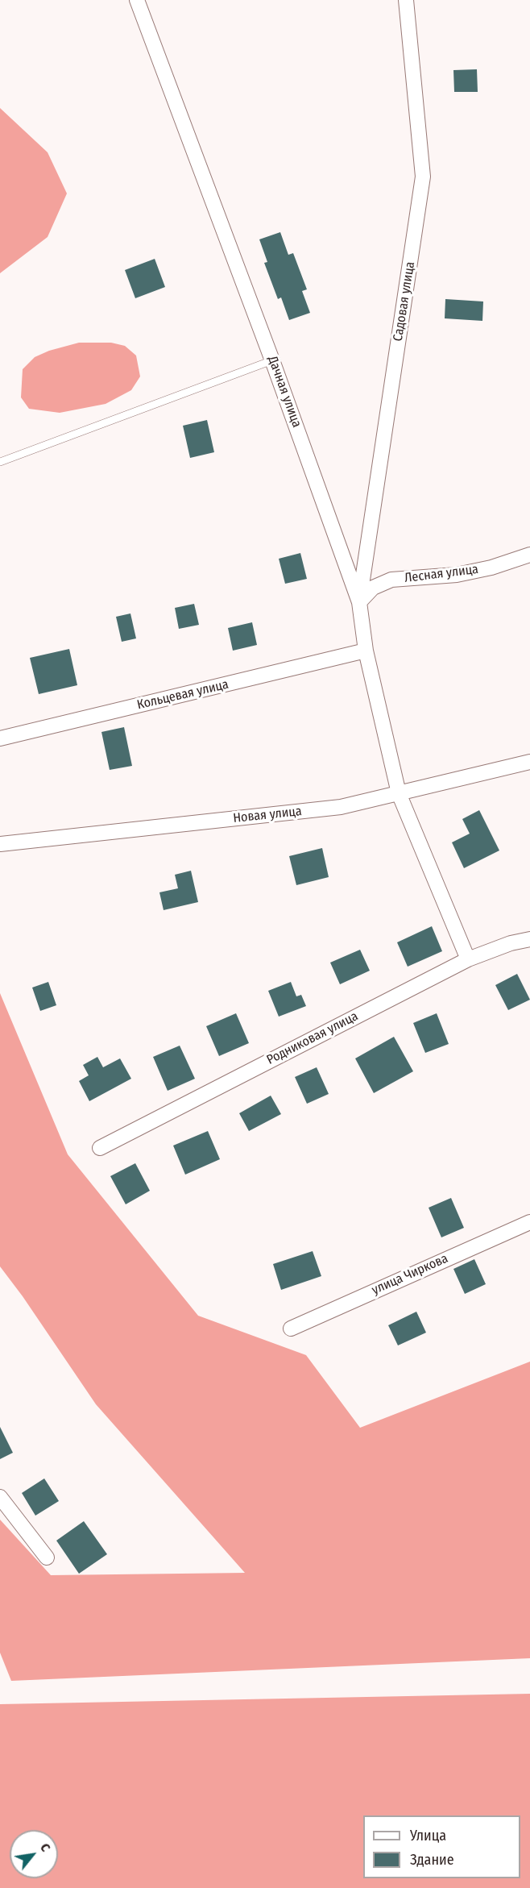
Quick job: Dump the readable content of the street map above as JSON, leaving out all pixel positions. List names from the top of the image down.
{
  "streets": {
    "street": [
      "Садовая улица",
      "Дачная улица",
      "Лесная улица",
      "Кольцевая улица",
      "Новая улица",
      "Родниковая улица",
      "улица Чиркова"
    ]
  },
  "crossings": [
    ["Садовая улица", "Дачная улица"],
    ["Садовая улица", "Лесная улица"],
    ["Дачная улица", "Лесная улица"],
    ["Дачная улица", "Кольцевая улица"],
    ["Дачная улица", "Новая улица"],
    ["Дачная улица", "Родниковая улица"]
  ],
  "legend": ["Улица", "Здание"],
  "north": "top right"
}
